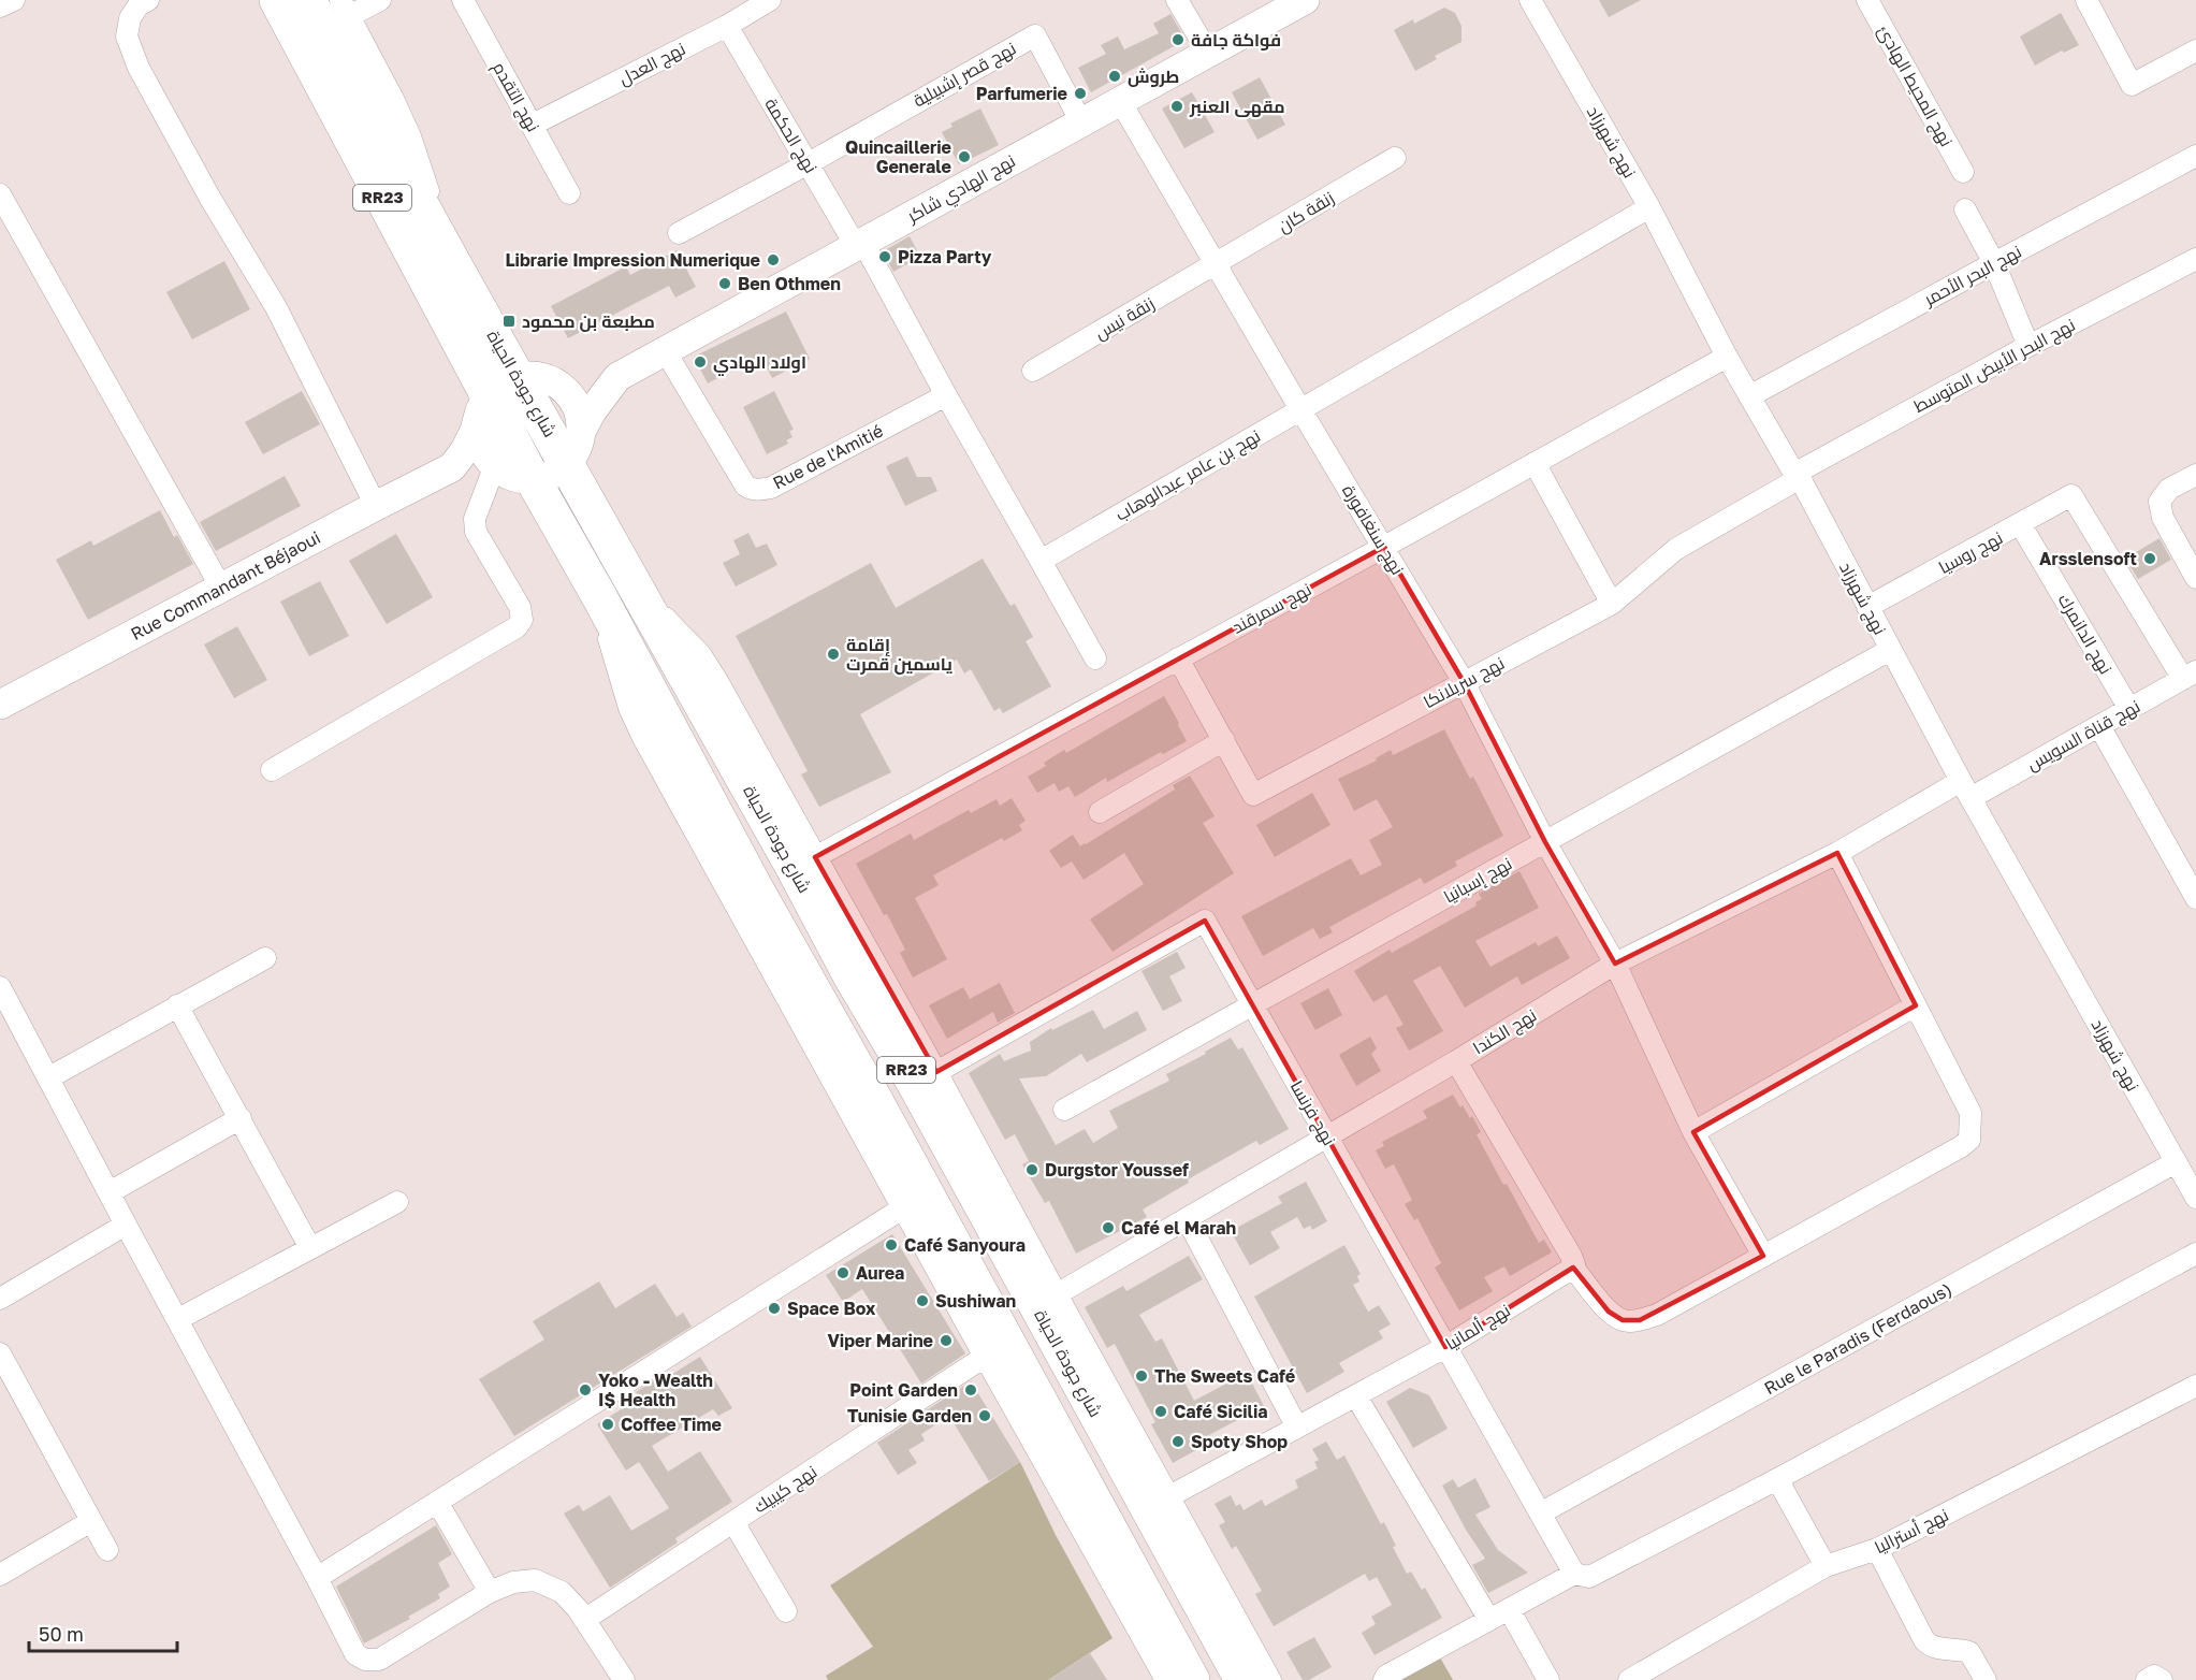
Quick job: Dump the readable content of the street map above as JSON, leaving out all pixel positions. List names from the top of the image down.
{
  "streets": {
    "highway": ["RR23", "شارع جودة الحياة"],
    "street": [
      "نهج العدل",
      "نهج قصر إشبيلية",
      "نهج المحيط الهادئ",
      "نهج التقدم",
      "نهج الحكمة",
      "نهج شهرزاد",
      "نهج الهادي شاكر",
      "زنقة كان",
      "نهج البحر الأحمر",
      "زنقة نيس",
      "نهج البحر الأبيض المتوسط",
      "Rue de l'Amitié",
      "نهج بن عامر عبدالوهاب",
      "نهج سنغافورة",
      "نهج روسيا",
      "Rue Commandant Béjaoui",
      "نهج سمرقند",
      "نهج الدانمرك",
      "نهج سريلانكا",
      "نهج قناة السويس",
      "نهج إسبانيا",
      "نهج الكندا",
      "نهج فرنسا",
      "نهج ألمانيا",
      "Rue le Paradis (Ferdaous)",
      "نهج كيبيك",
      "نهج أستراليا"
    ]
  },
  "crossings": [
    ["نهج العدل", "نهج التقدم"],
    ["نهج العدل", "نهج الحكمة"],
    ["نهج قصر إشبيلية", "نهج الحكمة"],
    ["نهج قصر إشبيلية", "نهج الهادي شاكر"],
    ["نهج الحكمة", "نهج الهادي شاكر"],
    ["نهج شهرزاد", "نهج البحر الأحمر"],
    ["نهج شهرزاد", "نهج البحر الأبيض المتوسط"],
    ["نهج شهرزاد", "نهج بن عامر عبدالوهاب"],
    ["نهج شهرزاد", "نهج روسيا"],
    ["نهج شهرزاد", "نهج سمرقند"],
    ["نهج شهرزاد", "نهج سريلانكا"],
    ["نهج شهرزاد", "نهج قناة السويس"],
    ["نهج شهرزاد", "نهج إسبانيا"],
    ["نهج شهرزاد", "نهج الكندا"],
    ["نهج شهرزاد", "Rue le Paradis (Ferdaous)"],
    ["نهج الهادي شاكر", "Rue de l'Amitié"],
    ["نهج الهادي شاكر", "نهج سنغافورة"],
    ["زنقة كان", "زنقة نيس"],
    ["زنقة كان", "نهج سنغافورة"],
    ["زنقة نيس", "نهج سنغافورة"],
    ["نهج البحر الأبيض المتوسط", "نهج سريلانكا"],
    ["نهج بن عامر عبدالوهاب", "نهج سنغافورة"],
    ["نهج سنغافورة", "نهج سمرقند"],
    ["نهج سنغافورة", "نهج سريلانكا"],
    ["نهج سنغافورة", "نهج إسبانيا"],
    ["نهج سنغافورة", "نهج الكندا"],
    ["نهج روسيا", "نهج الدانمرك"],
    ["نهج روسيا", "نهج قناة السويس"],
    ["نهج سمرقند", "نهج سريلانكا"],
    ["نهج الدانمرك", "نهج قناة السويس"],
    ["نهج قناة السويس", "نهج الكندا"],
    ["نهج إسبانيا", "نهج فرنسا"],
    ["نهج الكندا", "نهج فرنسا"],
    ["نهج فرنسا", "نهج ألمانيا"],
    ["نهج فرنسا", "Rue le Paradis (Ferdaous)"]
  ],
  "places": {
    "other": [
      "فواكة جافة",
      "طروش",
      "Parfumerie",
      "مقهى العنبر",
      "Quincaillerie Generale",
      "Pizza Party",
      "Librarie Impression Numerique",
      "Ben Othmen",
      "اولاد الهادي",
      "Arsslensoft",
      "إقامة ياسمين قمرت",
      "Durgstor Youssef",
      "Café el Marah",
      "Café Sanyoura",
      "Aurea",
      "Sushiwan",
      "Space Box",
      "Viper Marine",
      "The Sweets Café",
      "Yoko - Wealth I$ Health",
      "Point Garden",
      "Café Sicilia",
      "Tunisie Garden",
      "Coffee Time",
      "Spoty Shop"
    ],
    "transit": ["مطبعة بن محمود"]
  },
  "scale_bar": "50 m"
}
